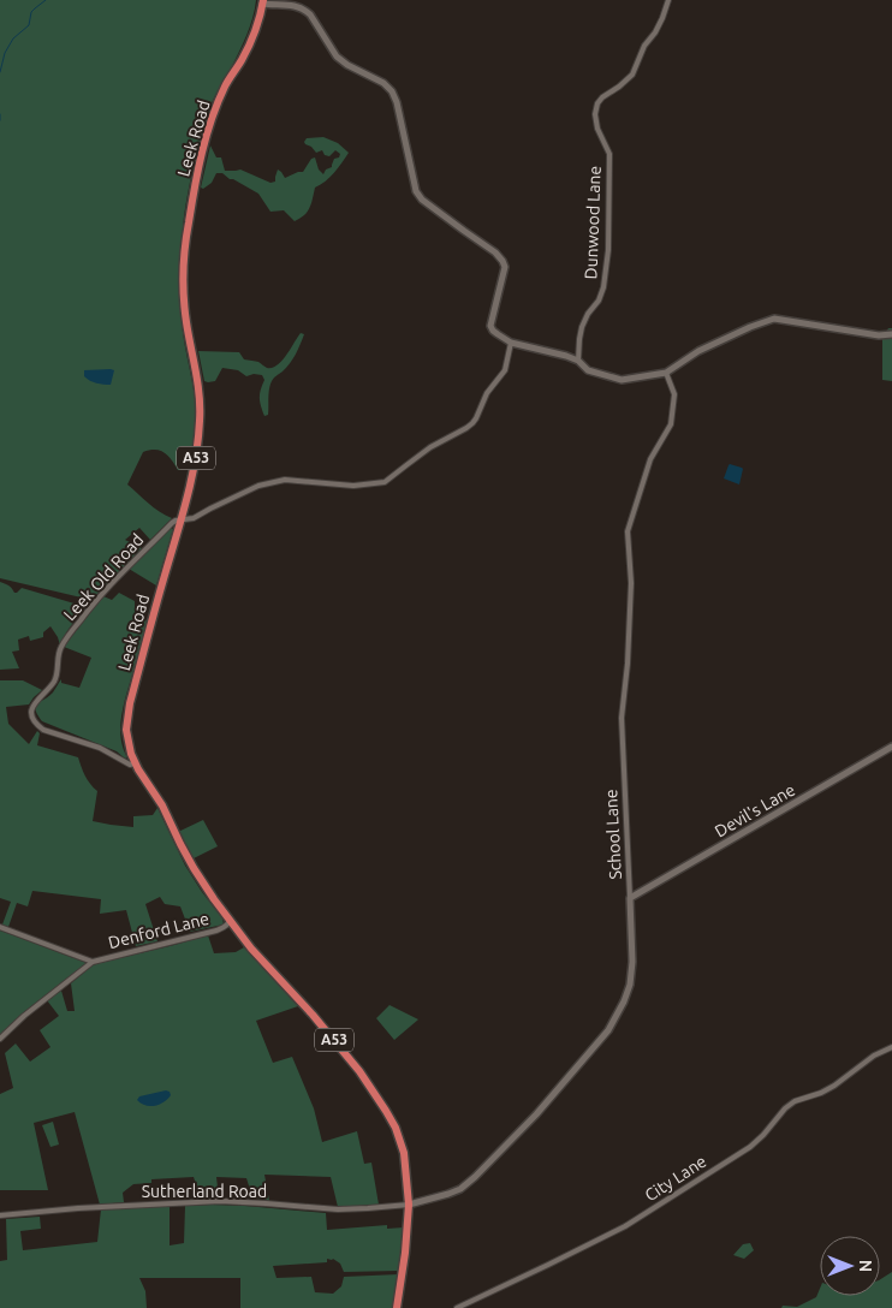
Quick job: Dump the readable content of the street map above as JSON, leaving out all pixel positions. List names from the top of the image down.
{
  "streets": {
    "highway": ["Leek Road", "A53"],
    "street": [
      "Dunwood Lane",
      "Leek Old Road",
      "Devil's Lane",
      "School Lane",
      "Denford Lane",
      "City Lane",
      "Sutherland Road"
    ]
  },
  "crossings": [
    ["Leek Road", "A53"],
    ["Leek Road", "Leek Old Road"],
    ["Leek Road", "School Lane"],
    ["Leek Road", "Denford Lane"],
    ["Leek Road", "Sutherland Road"],
    ["A53", "School Lane"],
    ["A53", "Sutherland Road"],
    ["Devil's Lane", "School Lane"],
    ["School Lane", "Sutherland Road"]
  ],
  "north": "right"
}
